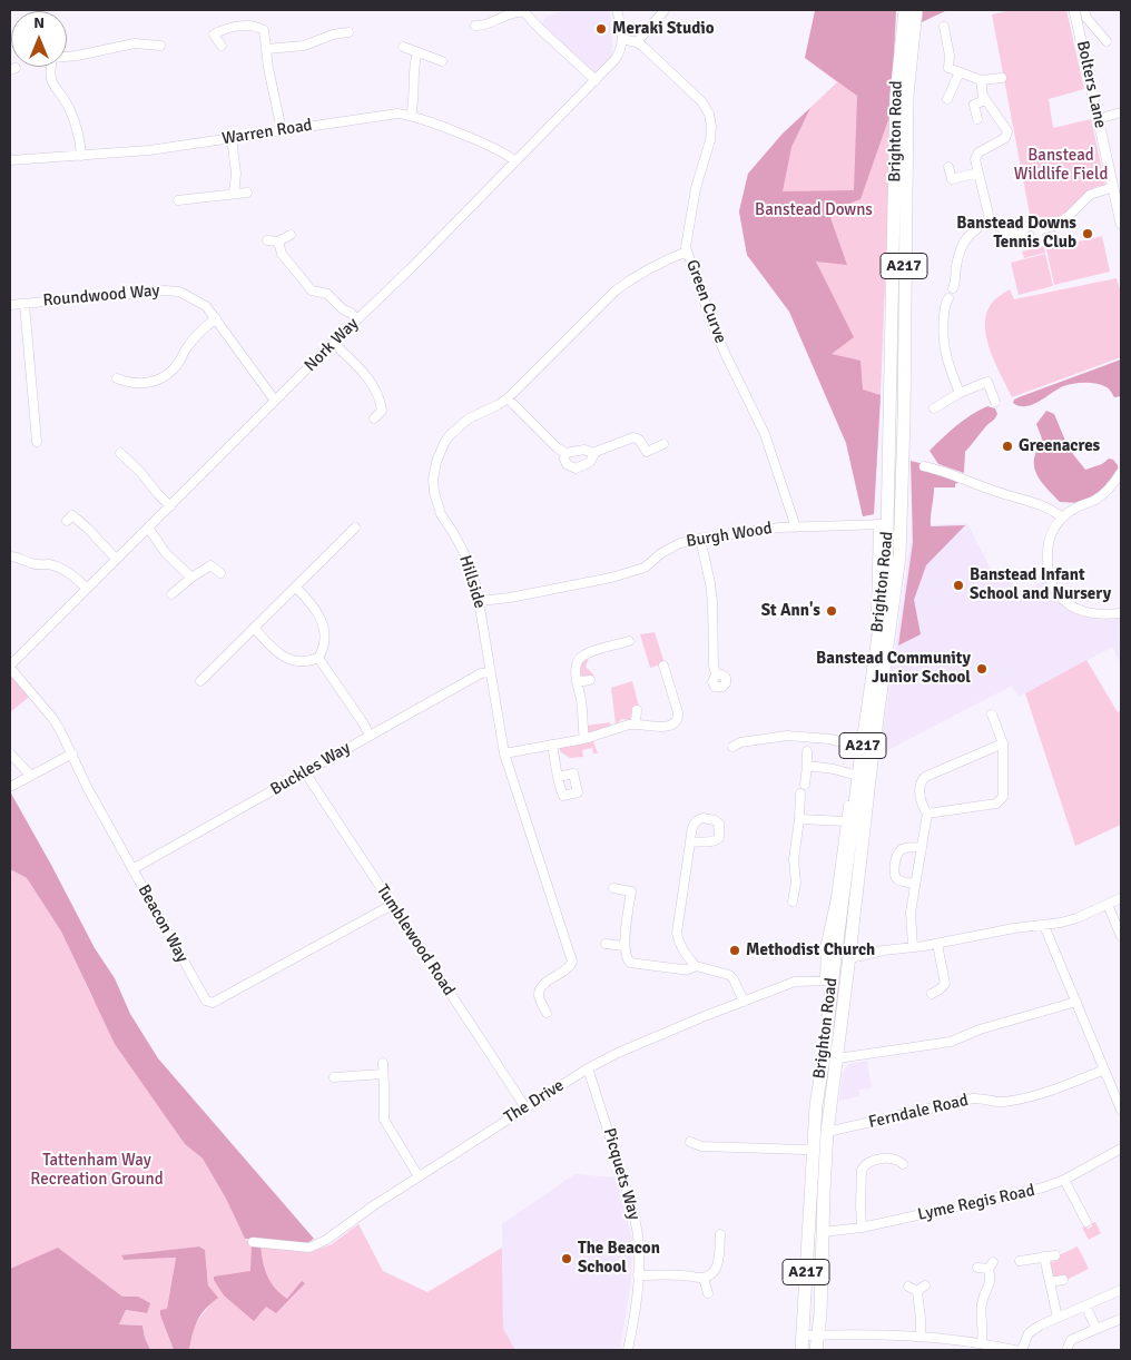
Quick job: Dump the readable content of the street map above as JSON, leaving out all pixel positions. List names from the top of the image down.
{
  "streets": {
    "highway": ["Brighton Road", "A217"],
    "main road": ["Bolters Lane"],
    "street": [
      "Warren Road",
      "Roundwood Way",
      "Green Curve",
      "Nork Way",
      "Burgh Wood",
      "Hillside",
      "Buckles Way",
      "Beacon Way",
      "Tumblewood Road",
      "The Drive",
      "Ferndale Road",
      "Picquets Way",
      "Lyme Regis Road"
    ]
  },
  "crossings": [
    ["Brighton Road", "Burgh Wood"],
    ["Brighton Road", "The Drive"],
    ["Brighton Road", "Ferndale Road"],
    ["Brighton Road", "Lyme Regis Road"],
    ["Warren Road", "Nork Way"],
    ["Roundwood Way", "Nork Way"],
    ["Green Curve", "Nork Way"],
    ["Green Curve", "Burgh Wood"],
    ["Green Curve", "Hillside"],
    ["Nork Way", "Beacon Way"],
    ["Burgh Wood", "Hillside"],
    ["Hillside", "Buckles Way"],
    ["Buckles Way", "Beacon Way"],
    ["Buckles Way", "Tumblewood Road"],
    ["Beacon Way", "Tumblewood Road"],
    ["Tumblewood Road", "The Drive"],
    ["The Drive", "Picquets Way"]
  ],
  "parks": ["Banstead Wildlife Field", "Banstead Downs", "Tattenham Way Recreation Ground"],
  "places": [
    "Meraki Studio",
    "Banstead Downs Tennis Club",
    "Greenacres",
    "Banstead Infant School and Nursery",
    "St Ann's",
    "Banstead Community Junior School",
    "Methodist Church",
    "The Beacon School"
  ],
  "north": "top"
}
